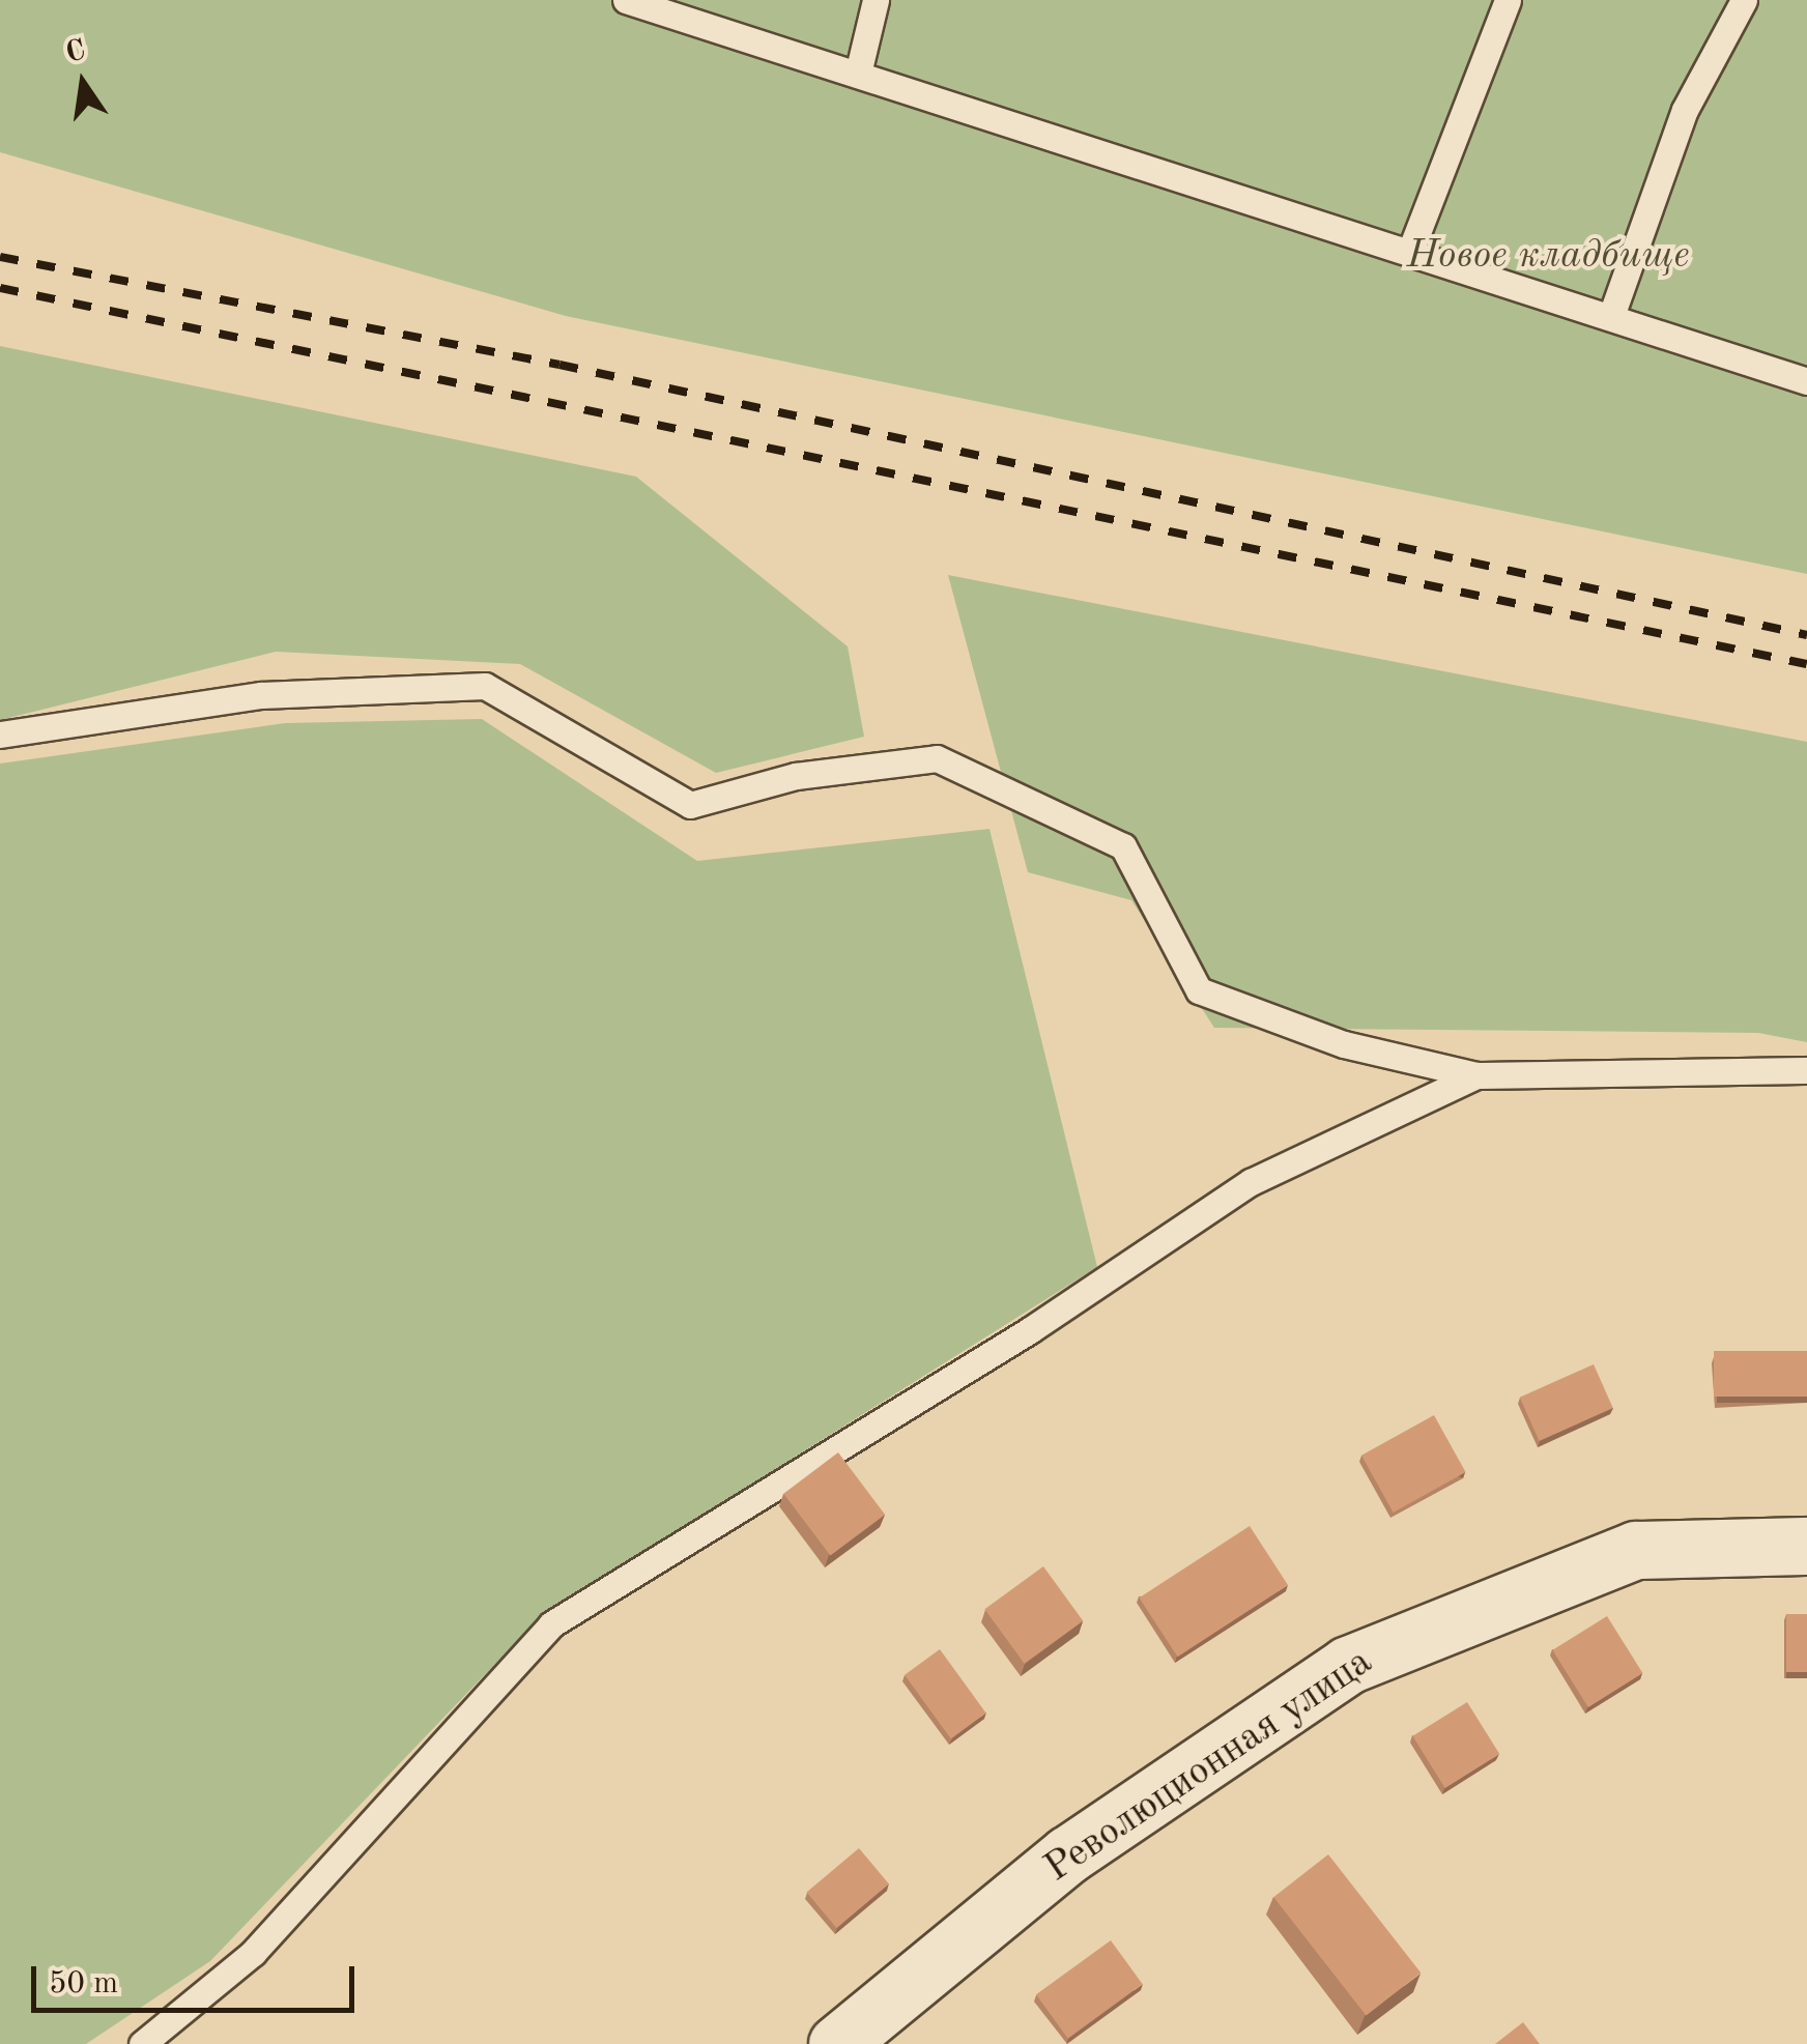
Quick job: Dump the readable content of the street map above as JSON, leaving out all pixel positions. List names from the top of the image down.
{
  "streets": {
    "main road": ["Революционная улица"]
  },
  "parks": ["Новое кладбище"],
  "scale_bar": "50 m",
  "north": "top"
}
